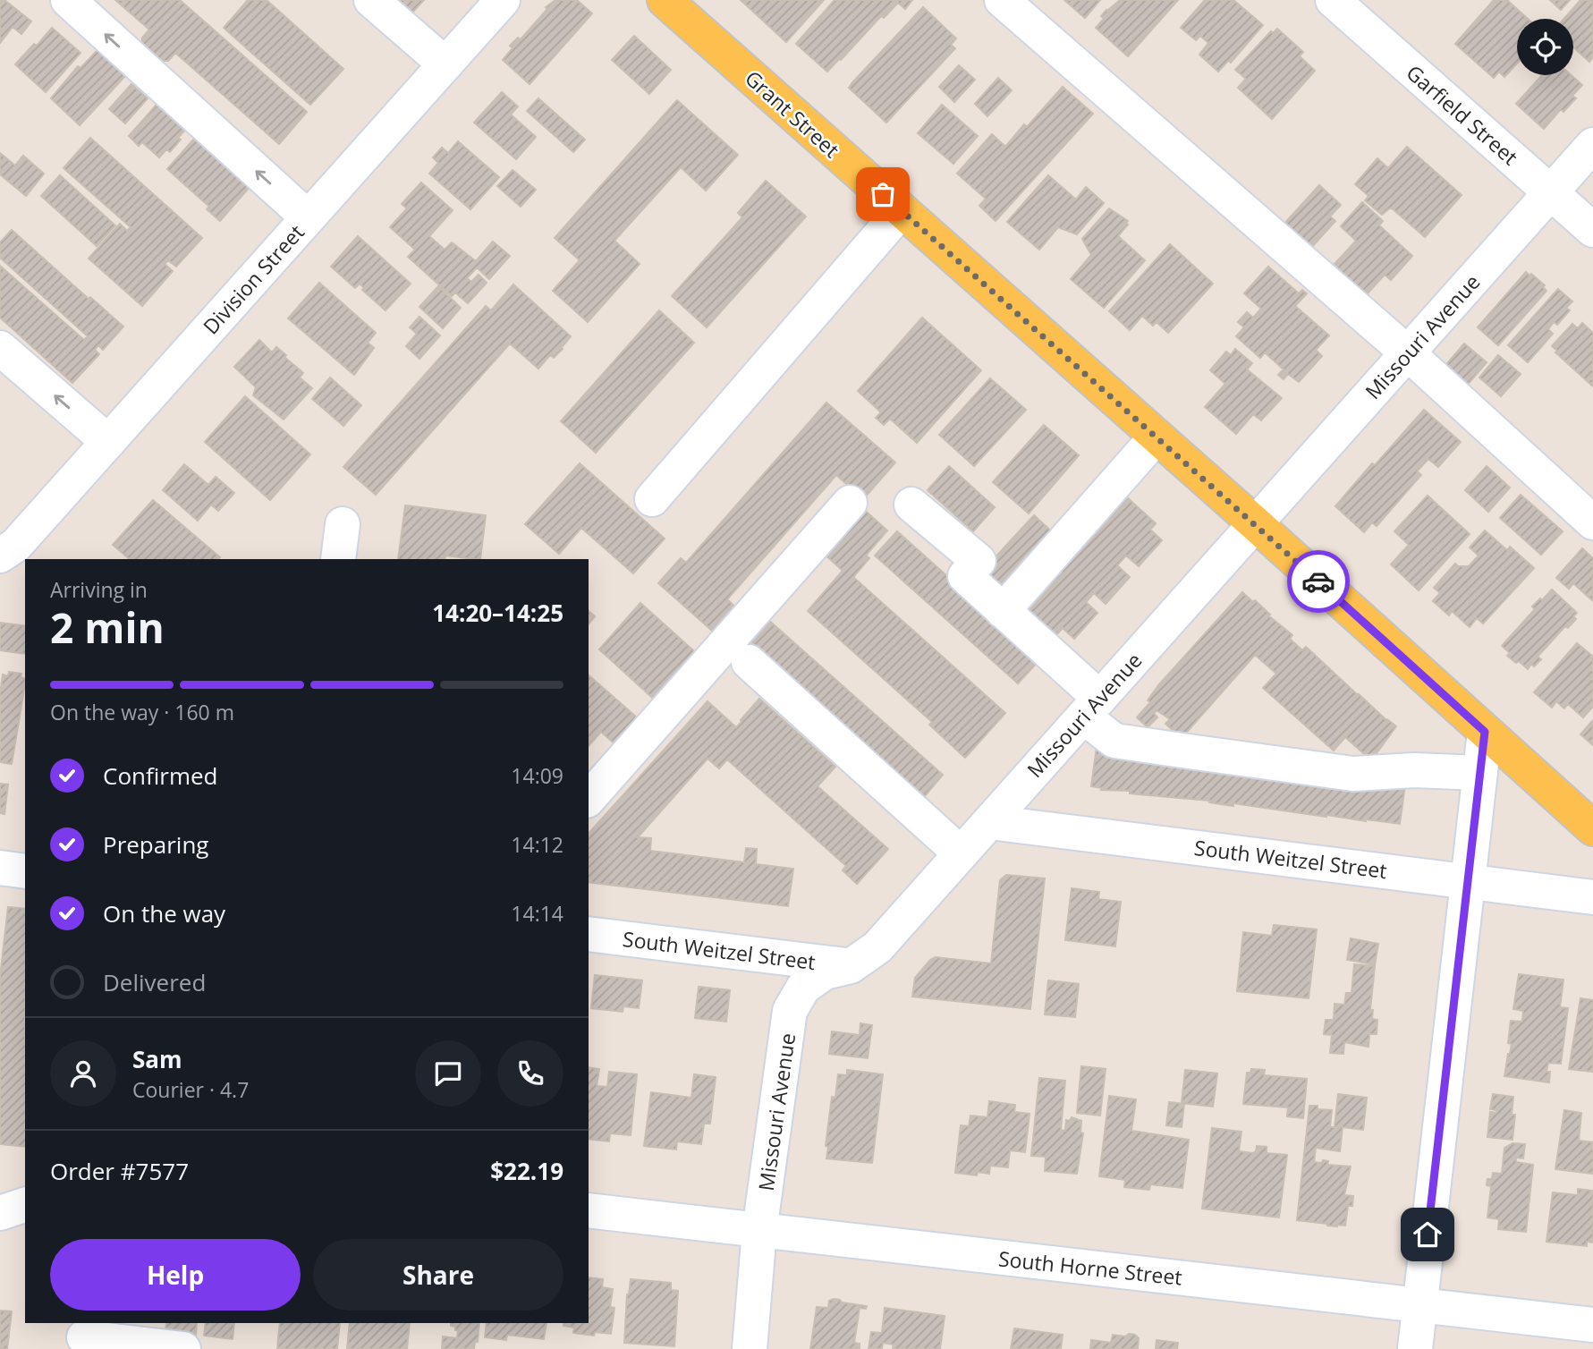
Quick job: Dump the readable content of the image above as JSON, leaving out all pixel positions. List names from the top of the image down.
{
  "streets": {
    "main road": ["Grant Street"],
    "street": [
      "Garfield Street",
      "Division Street",
      "Missouri Avenue",
      "South Weitzel Street",
      "South Horne Street"
    ]
  },
  "crossings": [
    ["Grant Street", "Missouri Avenue"],
    ["Garfield Street", "Missouri Avenue"],
    ["Missouri Avenue", "South Weitzel Street"],
    ["Missouri Avenue", "South Horne Street"]
  ],
  "page": {
    "heading": ["2 min", "Arriving in", "14:20–14:25"],
    "panel": [
      "Sam",
      "Courier · 4.7",
      "Order #7577",
      "$22.19"
    ],
    "bar": "On the way · 160 m",
    "list": [
      ["Confirmed", "14:09"],
      ["Preparing", "14:12"],
      ["On the way", "14:14"],
      "Delivered"
    ],
    "buttons": ["Help", "Share"]
  }
}
